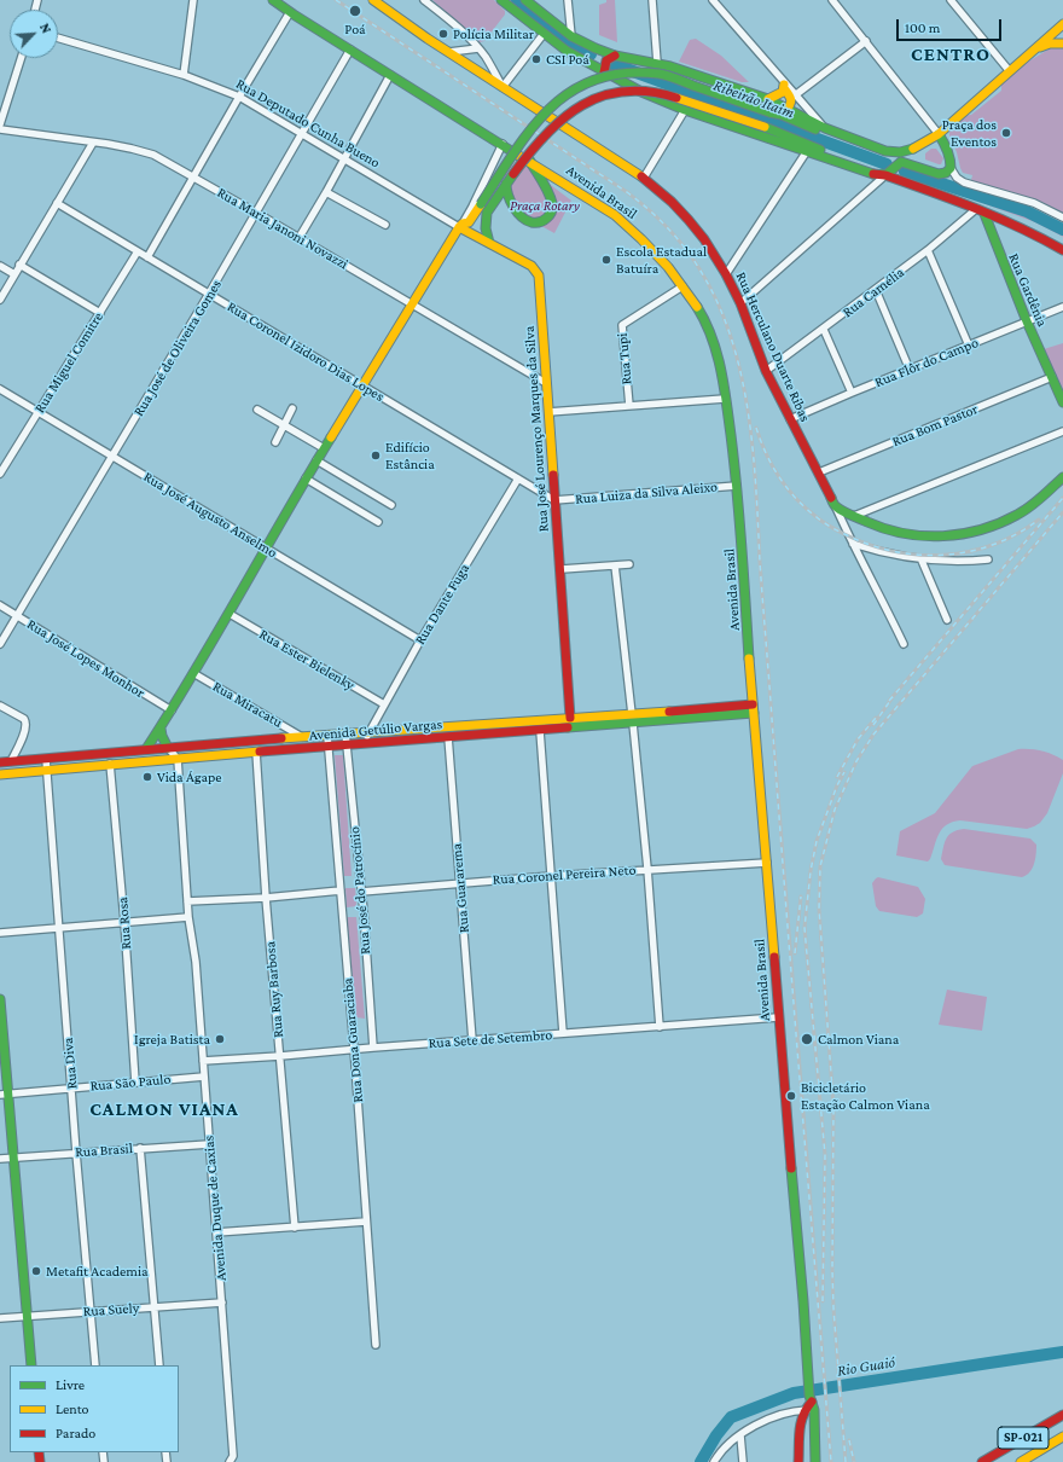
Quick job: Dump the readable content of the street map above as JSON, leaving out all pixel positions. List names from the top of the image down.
{
  "streets": {
    "main road": [
      "Rua Deputado Cunha Bueno",
      "Avenida Brasil",
      "Rua Gardênia",
      "Rua Herculano Duarte Ribas",
      "Rua José Lourenço Marques da Silva",
      "Avenida Getúlio Vargas",
      "SP-021"
    ],
    "street": [
      "Rua Maria Janoni Novazzi",
      "Rua Camélia",
      "Rua José de Oliveira Gomes",
      "Rua Coronel Izidoro Dias Lopes",
      "Rua Tupi",
      "Rua Miguel Comitre",
      "Rua Flôr do Campo",
      "Rua Bom Pastor",
      "Rua Luiza da Silva Aleixo",
      "Rua José Augusto Anselmo",
      "Rua Dante Fuga",
      "Rua José Lopes Monhor",
      "Rua Ester Bielenky",
      "Rua Miracatu",
      "Rua Coronel Pereira Neto",
      "Rua Guararema",
      "Rua José do Patrocínio",
      "Rua Rosa",
      "Rua Ruy Barbosa",
      "Rua Sete de Setembro",
      "Rua Dona Guaraciaba",
      "Rua Diva",
      "Rua São Paulo",
      "Rua Brasil",
      "Avenida Duque de Caxias",
      "Rua Suely"
    ]
  },
  "crossings": [
    ["Rua Deputado Cunha Bueno", "Rua José de Oliveira Gomes"],
    ["Rua Deputado Cunha Bueno", "Rua José Lourenço Marques da Silva"],
    ["Avenida Brasil", "Rua José de Oliveira Gomes"],
    ["Avenida Brasil", "Rua Tupi"],
    ["Avenida Brasil", "Rua Luiza da Silva Aleixo"],
    ["Avenida Brasil", "Avenida Getúlio Vargas"],
    ["Avenida Brasil", "Rua Coronel Pereira Neto"],
    ["Avenida Brasil", "Rua Sete de Setembro"],
    ["Rua Maria Janoni Novazzi", "Rua José de Oliveira Gomes"],
    ["Rua Maria Janoni Novazzi", "Rua José Lourenço Marques da Silva"],
    ["Rua Gardênia", "Rua Camélia"],
    ["Rua Gardênia", "Rua Flôr do Campo"],
    ["Rua Gardênia", "Rua Bom Pastor"],
    ["Rua Camélia", "Rua Herculano Duarte Ribas"],
    ["Rua Herculano Duarte Ribas", "Rua Flôr do Campo"],
    ["Rua Herculano Duarte Ribas", "Rua Bom Pastor"],
    ["Rua José de Oliveira Gomes", "Rua Coronel Izidoro Dias Lopes"],
    ["Rua José de Oliveira Gomes", "Rua José Augusto Anselmo"],
    ["Rua José de Oliveira Gomes", "Rua José Lopes Monhor"],
    ["Rua Coronel Izidoro Dias Lopes", "Rua Miguel Comitre"],
    ["Rua Coronel Izidoro Dias Lopes", "Rua José Lourenço Marques da Silva"],
    ["Rua Coronel Izidoro Dias Lopes", "Rua Luiza da Silva Aleixo"],
    ["Rua Coronel Izidoro Dias Lopes", "Rua Dante Fuga"],
    ["Rua Miguel Comitre", "Rua José Augusto Anselmo"],
    ["Rua José Lourenço Marques da Silva", "Rua Luiza da Silva Aleixo"],
    ["Rua José Lourenço Marques da Silva", "Avenida Getúlio Vargas"],
    ["Rua José Augusto Anselmo", "Rua Dante Fuga"],
    ["Rua Dante Fuga", "Rua Ester Bielenky"],
    ["Rua Dante Fuga", "Avenida Getúlio Vargas"],
    ["Rua Miracatu", "Avenida Getúlio Vargas"],
    ["Avenida Getúlio Vargas", "Rua Guararema"],
    ["Avenida Getúlio Vargas", "Rua José do Patrocínio"],
    ["Avenida Getúlio Vargas", "Rua Rosa"],
    ["Avenida Getúlio Vargas", "Rua Ruy Barbosa"],
    ["Avenida Getúlio Vargas", "Rua Dona Guaraciaba"],
    ["Avenida Getúlio Vargas", "Rua Diva"],
    ["Avenida Getúlio Vargas", "Avenida Duque de Caxias"],
    ["Rua Coronel Pereira Neto", "Rua Guararema"],
    ["Rua Coronel Pereira Neto", "Rua José do Patrocínio"],
    ["Rua Guararema", "Rua Sete de Setembro"],
    ["Rua José do Patrocínio", "Rua Sete de Setembro"],
    ["Rua Rosa", "Rua São Paulo"],
    ["Rua Ruy Barbosa", "Rua Sete de Setembro"],
    ["Rua Sete de Setembro", "Rua Dona Guaraciaba"],
    ["Rua Sete de Setembro", "Avenida Duque de Caxias"],
    ["Rua Diva", "Rua São Paulo"],
    ["Rua Diva", "Rua Brasil"],
    ["Rua Diva", "Rua Suely"],
    ["Rua São Paulo", "Avenida Duque de Caxias"],
    ["Rua Brasil", "Avenida Duque de Caxias"],
    ["Avenida Duque de Caxias", "Rua Suely"]
  ],
  "districts": ["CENTRO", "CALMON VIANA"],
  "water": ["Ribeirão Itaim", "Rio Guaió"],
  "parks": ["Praça Rotary"],
  "places": [
    "Poá",
    "Polícia Militar",
    "CSI Poá",
    "Praça dos Eventos",
    "Escola Estadual Batuíra",
    "Edifício Estância",
    "Vida Ágape",
    "Igreja Batista",
    "Calmon Viana",
    "Bicicletário Estação Calmon Viana",
    "Metafit Academia"
  ],
  "legend": ["Livre", "Lento", "Parado"],
  "scale_bar": "100 m",
  "north": "top right"
}
